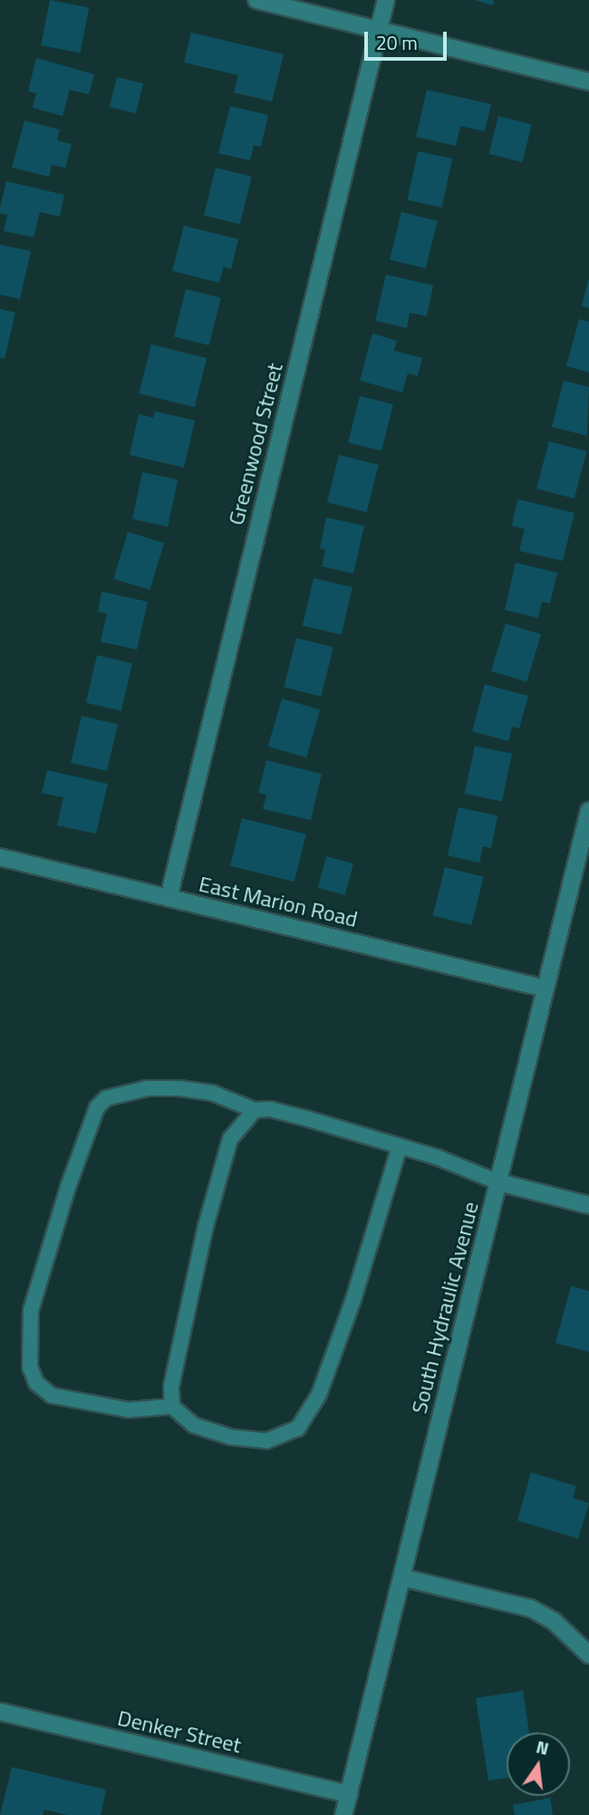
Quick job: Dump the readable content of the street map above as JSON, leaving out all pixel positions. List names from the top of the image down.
{
  "streets": {
    "street": [
      "Greenwood Street",
      "East Marion Road",
      "South Hydraulic Avenue",
      "Denker Street"
    ]
  },
  "crossings": [
    ["Greenwood Street", "East Marion Road"],
    ["East Marion Road", "South Hydraulic Avenue"],
    ["South Hydraulic Avenue", "Denker Street"]
  ],
  "scale_bar": "20 m",
  "north": "top"
}
